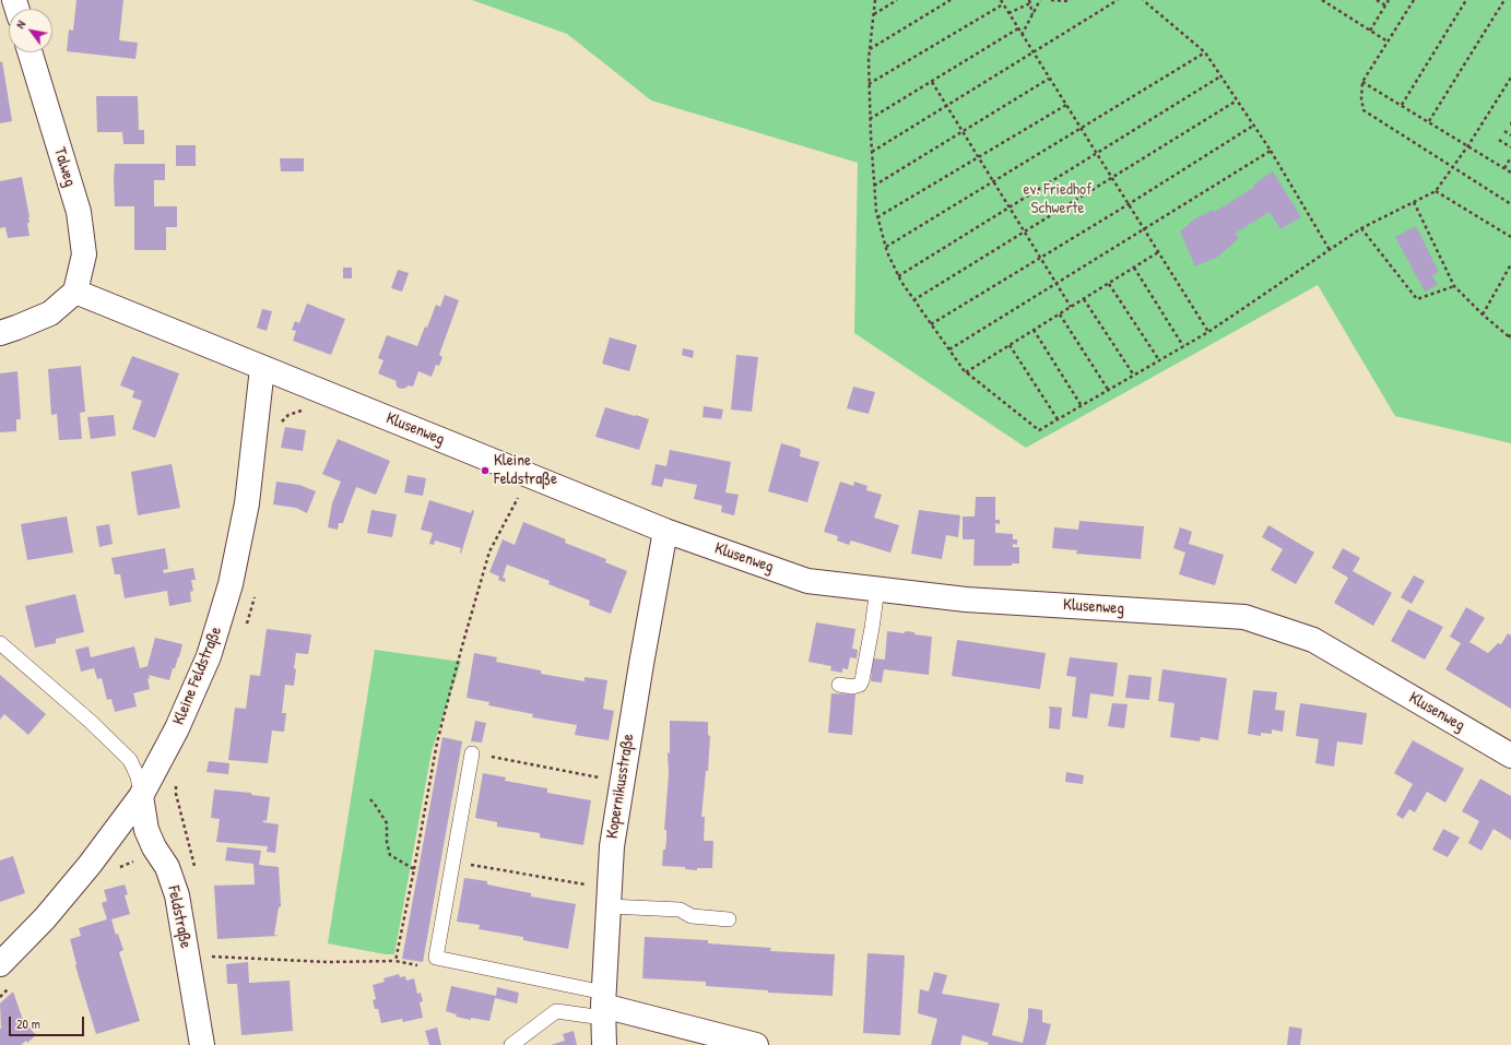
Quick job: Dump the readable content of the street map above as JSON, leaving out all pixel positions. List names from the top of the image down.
{
  "streets": {
    "street": [
      "Talweg",
      "Klusenweg",
      "Kleine Feldstraße",
      "Kopernikusstraße",
      "Feldstraße"
    ]
  },
  "crossings": [
    ["Talweg", "Klusenweg"],
    ["Klusenweg", "Kleine Feldstraße"],
    ["Klusenweg", "Kopernikusstraße"],
    ["Kleine Feldstraße", "Feldstraße"]
  ],
  "parks": ["ev. Friedhof Schwerte"],
  "places": ["Kleine Feldstraße"],
  "scale_bar": "20 m",
  "north": "top left"
}
